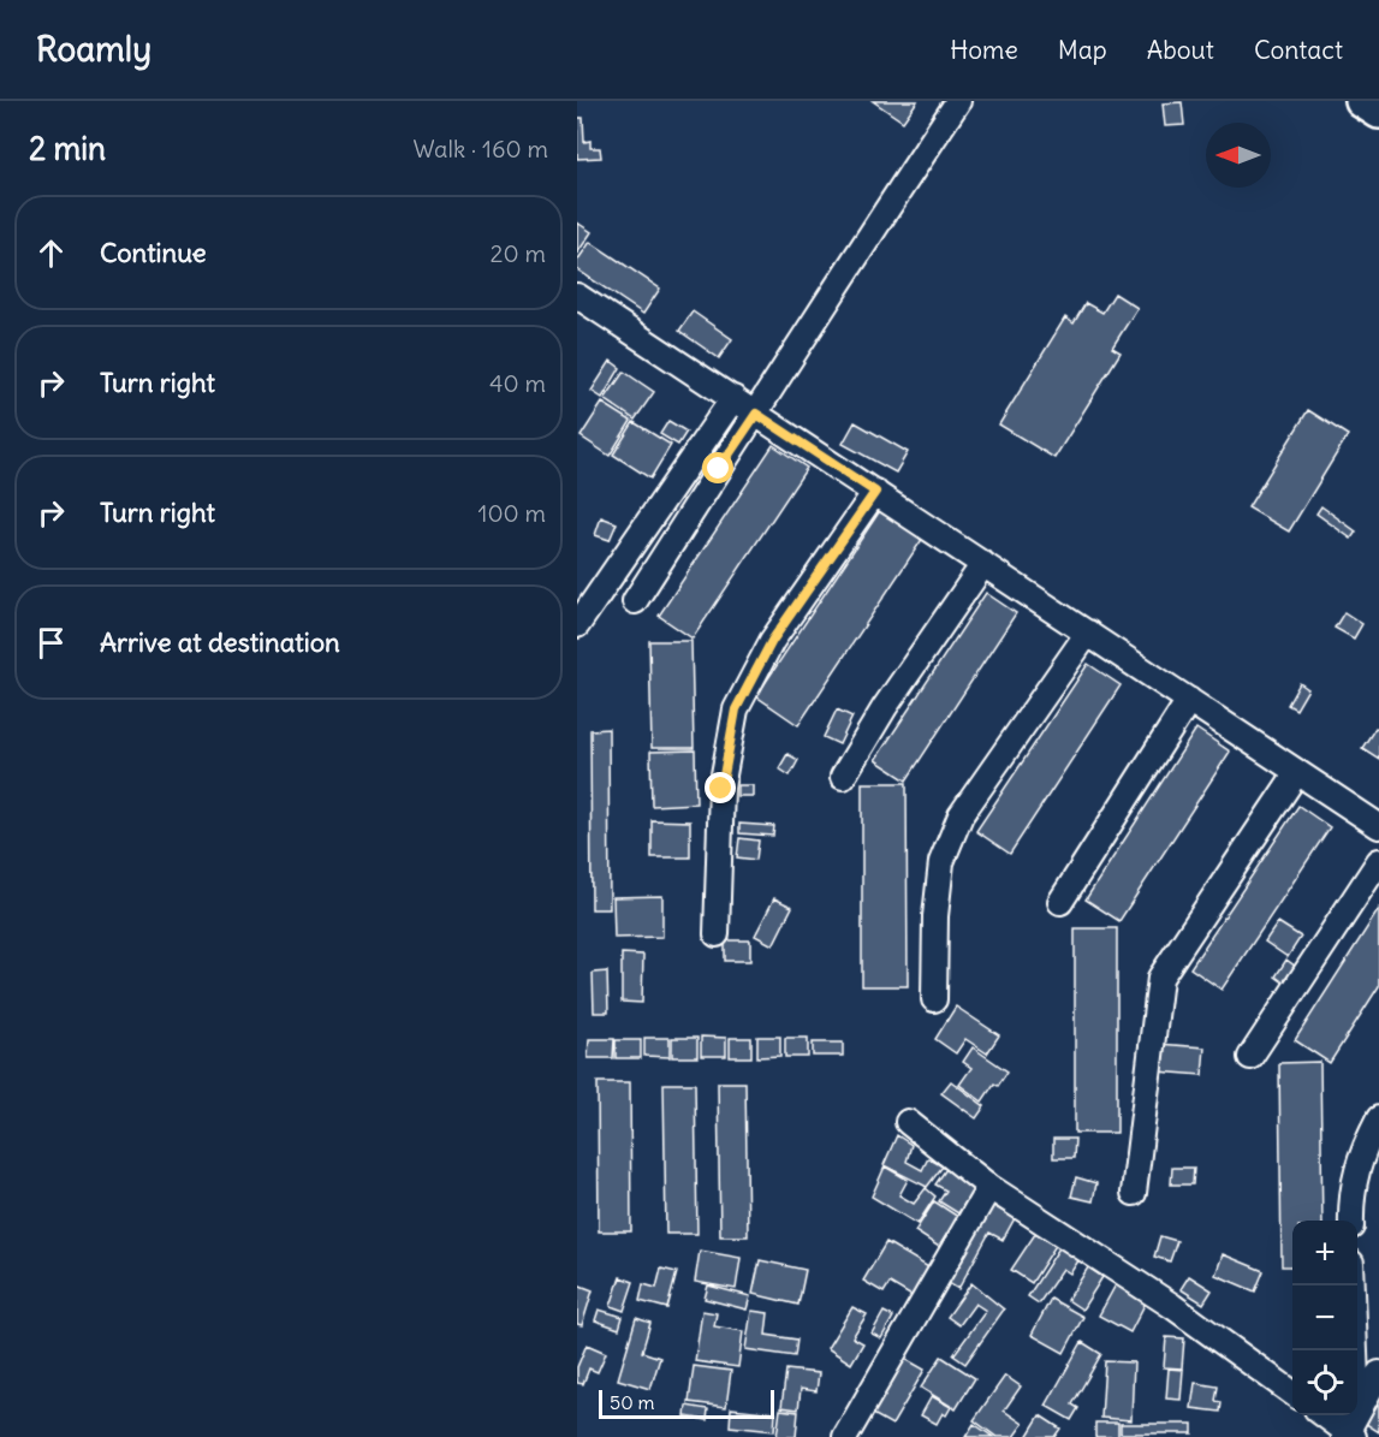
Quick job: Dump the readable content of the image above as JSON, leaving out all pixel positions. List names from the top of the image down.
{
  "scale_bar": "50 m",
  "north": "left",
  "page": {
    "header": "Roamly",
    "nav": [
      "Home",
      "Map",
      "About",
      "Contact"
    ],
    "heading": ["2 min", "Walk · 160 m"],
    "list": [
      ["Continue", "20 m"],
      ["Turn right", "40 m"],
      ["Turn right", "100 m"],
      "Arrive at destination"
    ],
    "map_buttons": ["+", "−"],
    "scale": "50 m"
  }
}
